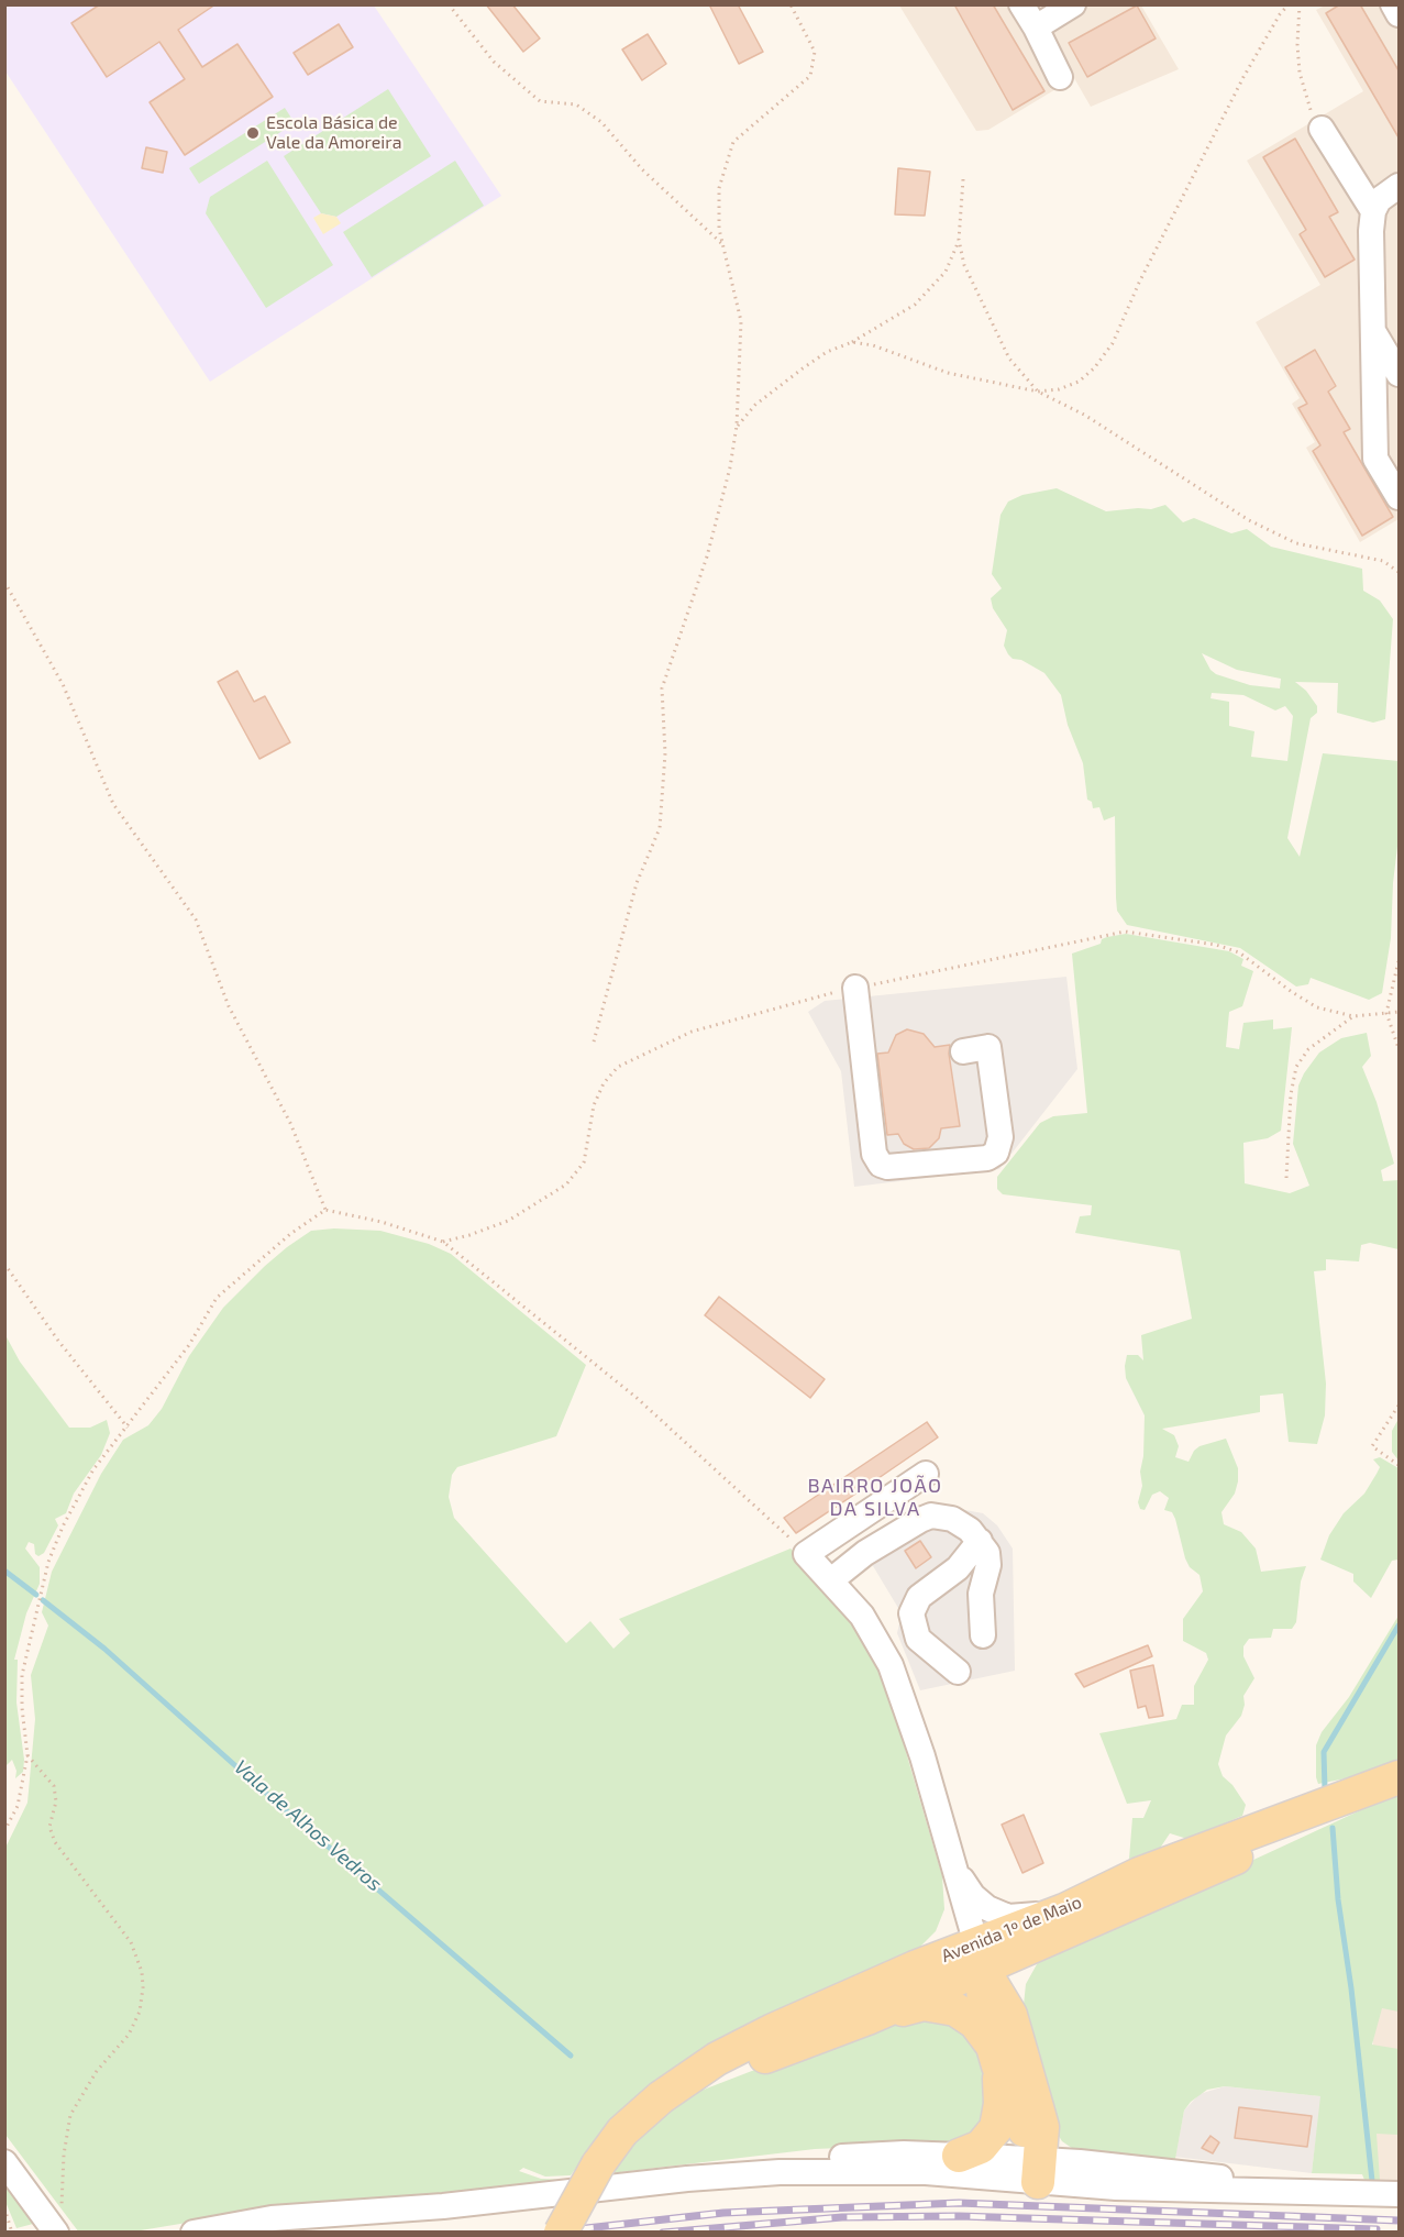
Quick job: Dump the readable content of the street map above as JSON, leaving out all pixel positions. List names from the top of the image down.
{
  "streets": {
    "main road": ["Avenida 1º de Maio"]
  },
  "districts": ["BAIRRO JOÃO DA SILVA"],
  "water": ["Vala de Alhos Vedros"],
  "places": ["Escola Básica de Vale da Amoreira"]
}
